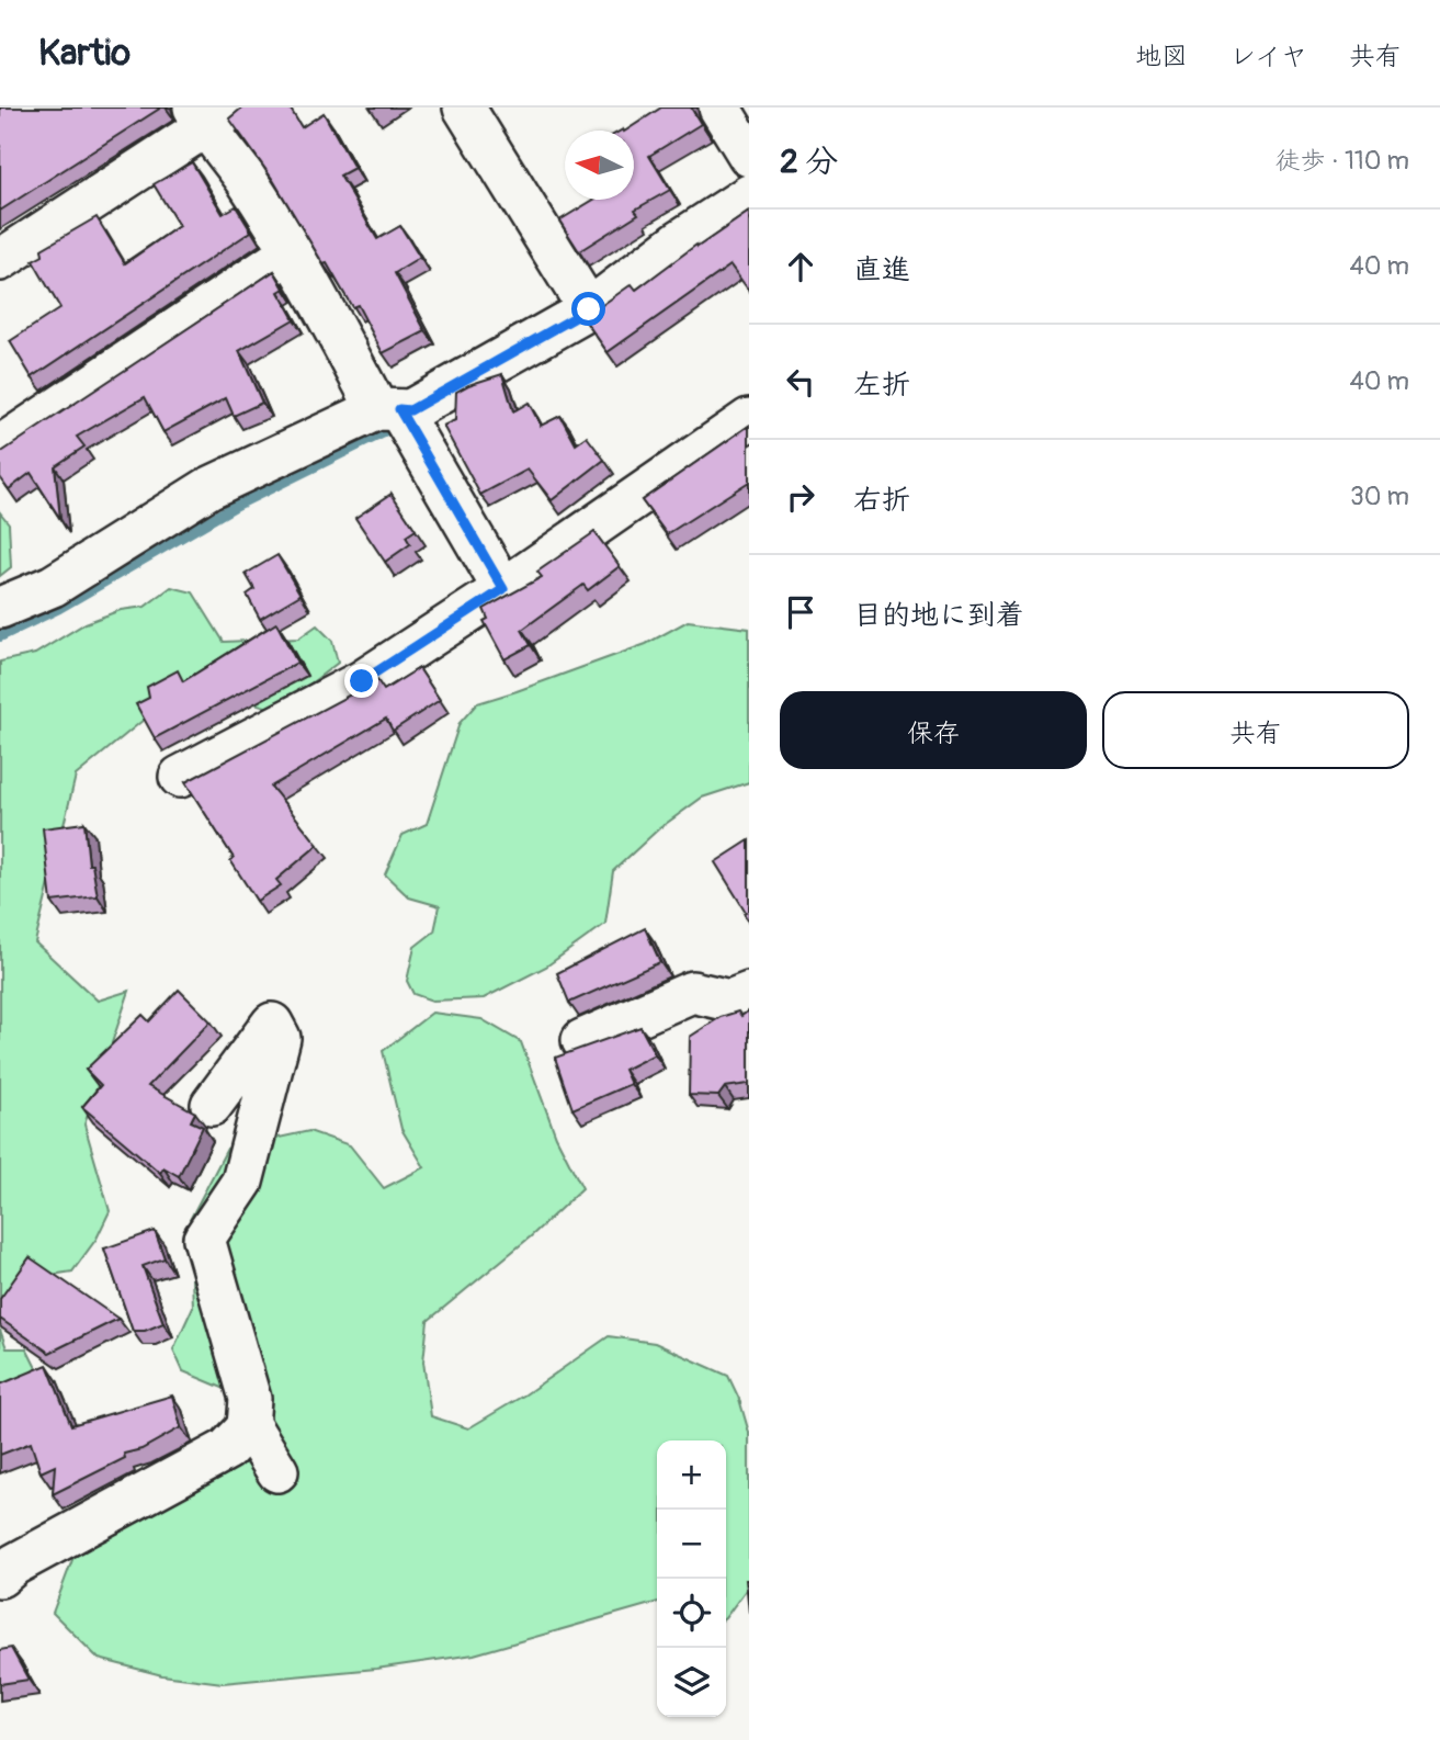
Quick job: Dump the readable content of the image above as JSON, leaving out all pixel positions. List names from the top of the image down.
{
  "north": "left",
  "page": {
    "header": "Kartio",
    "nav": ["地図", "レイヤ", "共有"],
    "heading": ["2 分", "徒歩 · 110 m"],
    "list": [
      ["直進", "40 m"],
      ["左折", "40 m"],
      ["右折", "30 m"],
      "目的地に到着"
    ],
    "buttons": ["保存", "共有"],
    "map_buttons": ["+", "−"]
  }
}
